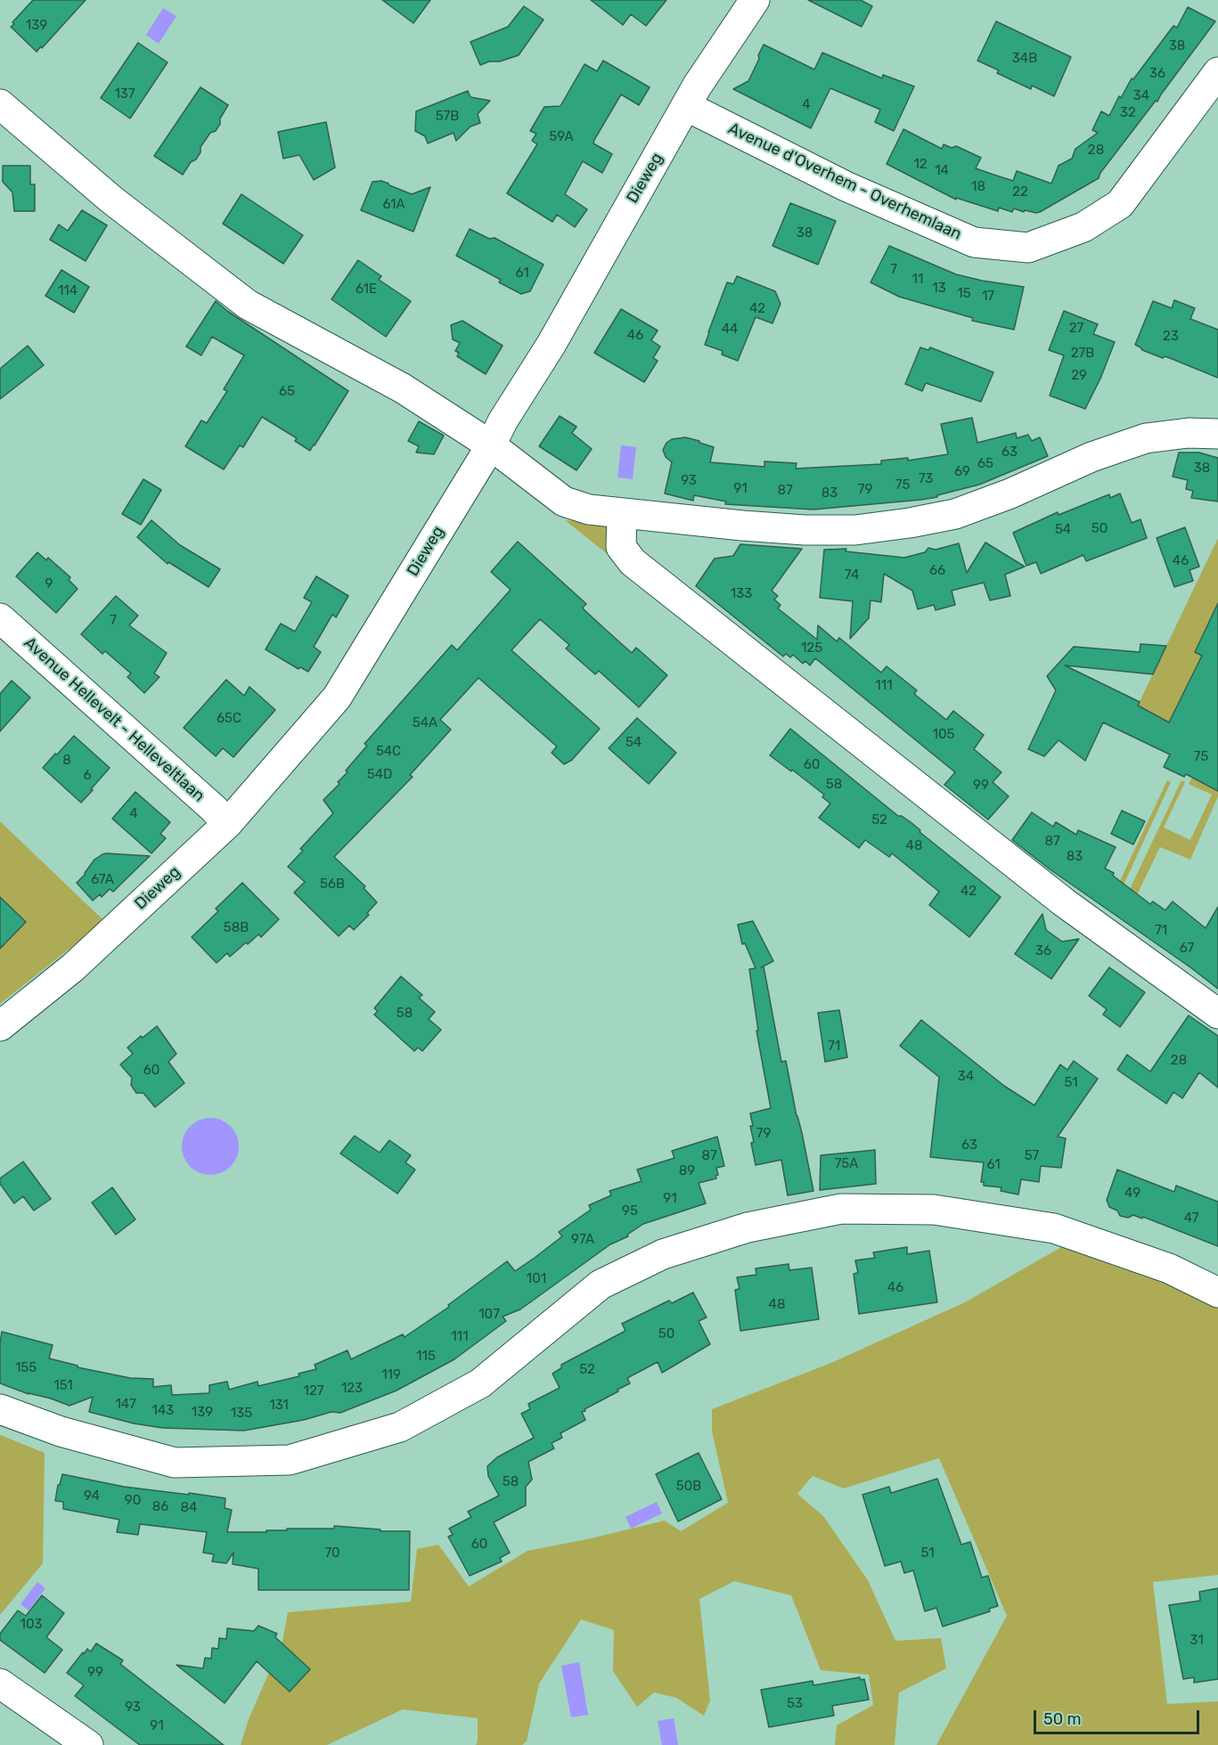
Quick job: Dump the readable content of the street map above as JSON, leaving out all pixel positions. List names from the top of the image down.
{
  "streets": {
    "street": ["Dieweg", "Avenue d'Overhem - Overhemlaan", "Avenue Hellevelt - Helleveltlaan"]
  },
  "crossings": [
    ["Dieweg", "Avenue d'Overhem - Overhemlaan"],
    ["Dieweg", "Avenue Hellevelt - Helleveltlaan"]
  ],
  "house_numbers": [
    "139",
    "38",
    "34B",
    "36",
    "137",
    "34",
    "4",
    "32",
    "57B",
    "59A",
    "28",
    "12",
    "14",
    "18",
    "22",
    "61A",
    "38",
    "7",
    "61",
    "11",
    "13",
    "61E",
    "114",
    "15",
    "17",
    "42",
    "27",
    "44",
    "46",
    "23",
    "27B",
    "29",
    "65",
    "63",
    "65",
    "38",
    "69",
    "73",
    "93",
    "75",
    "91",
    "79",
    "87",
    "83",
    "50",
    "54",
    "46",
    "66",
    "74",
    "9",
    "133",
    "7",
    "125",
    "111",
    "65C",
    "54A",
    "105",
    "54",
    "54C",
    "75",
    "8",
    "60",
    "54D",
    "6",
    "58",
    "99",
    "4",
    "52",
    "87",
    "48",
    "83",
    "67A",
    "56B",
    "42",
    "58B",
    "71",
    "67",
    "36",
    "58",
    "71",
    "28",
    "60",
    "34",
    "51",
    "79",
    "63",
    "87",
    "57",
    "75A",
    "61",
    "89",
    "49",
    "91",
    "95",
    "47",
    "97A",
    "101",
    "46",
    "48",
    "107",
    "50",
    "111",
    "115",
    "155",
    "52",
    "119",
    "151",
    "123",
    "127",
    "147",
    "131",
    "143",
    "139",
    "135",
    "58",
    "50B",
    "94",
    "90",
    "86",
    "84",
    "60",
    "70",
    "51",
    "103",
    "31",
    "99",
    "53",
    "93",
    "91"
  ],
  "scale_bar": "50 m"
}
